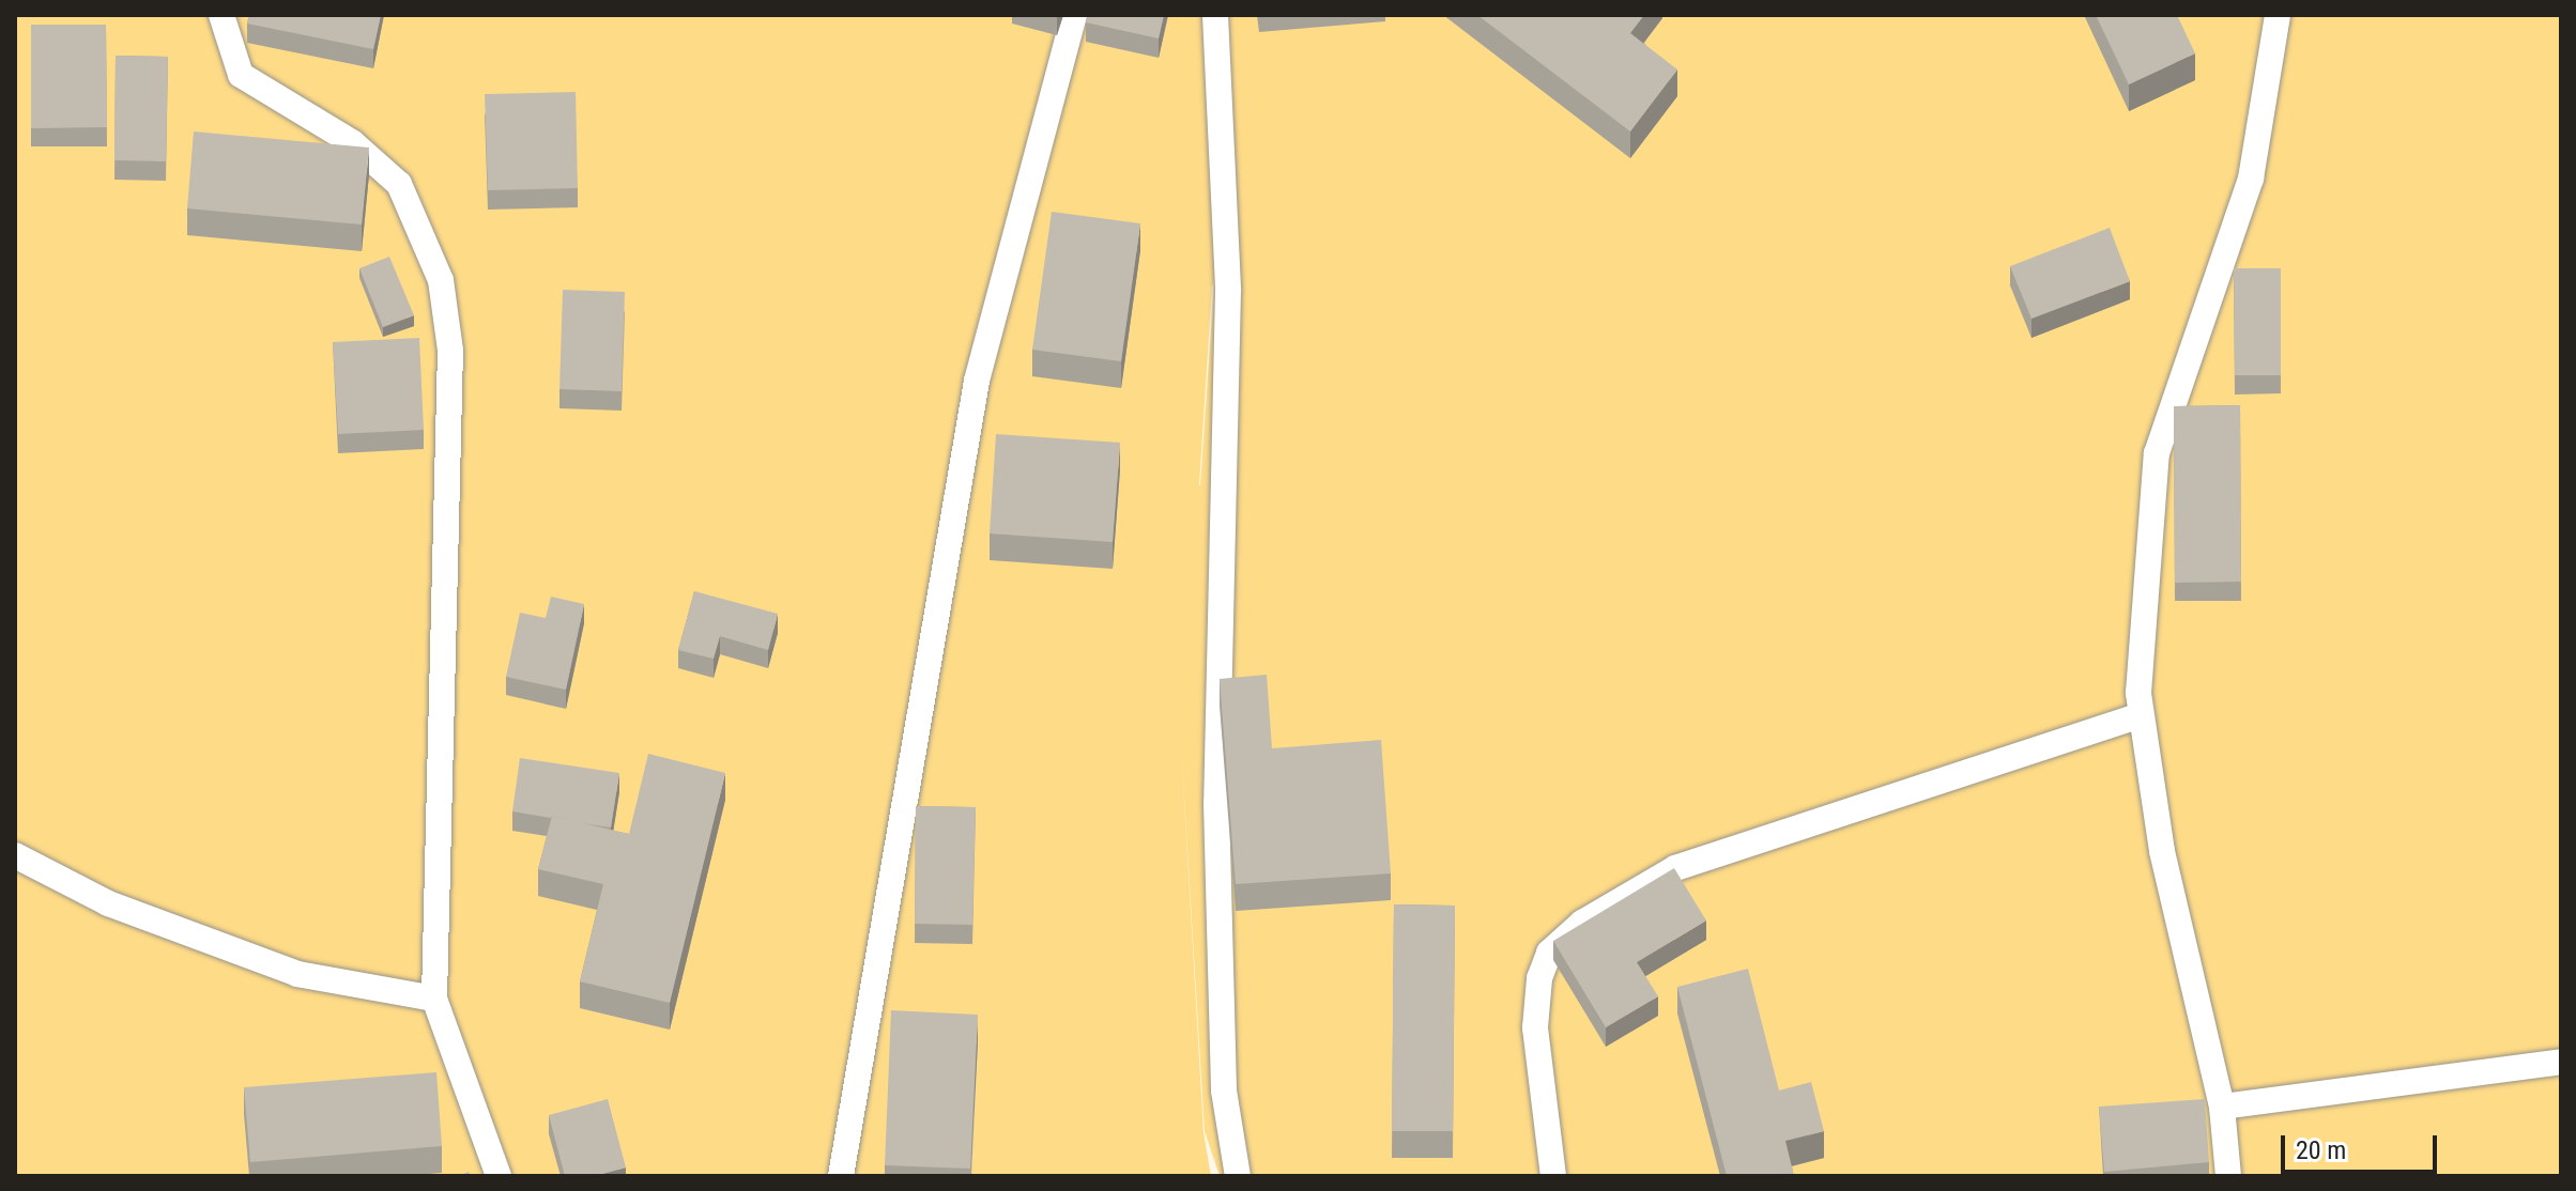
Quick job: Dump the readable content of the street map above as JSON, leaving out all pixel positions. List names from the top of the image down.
{
  "scale_bar": "20 m"
}
